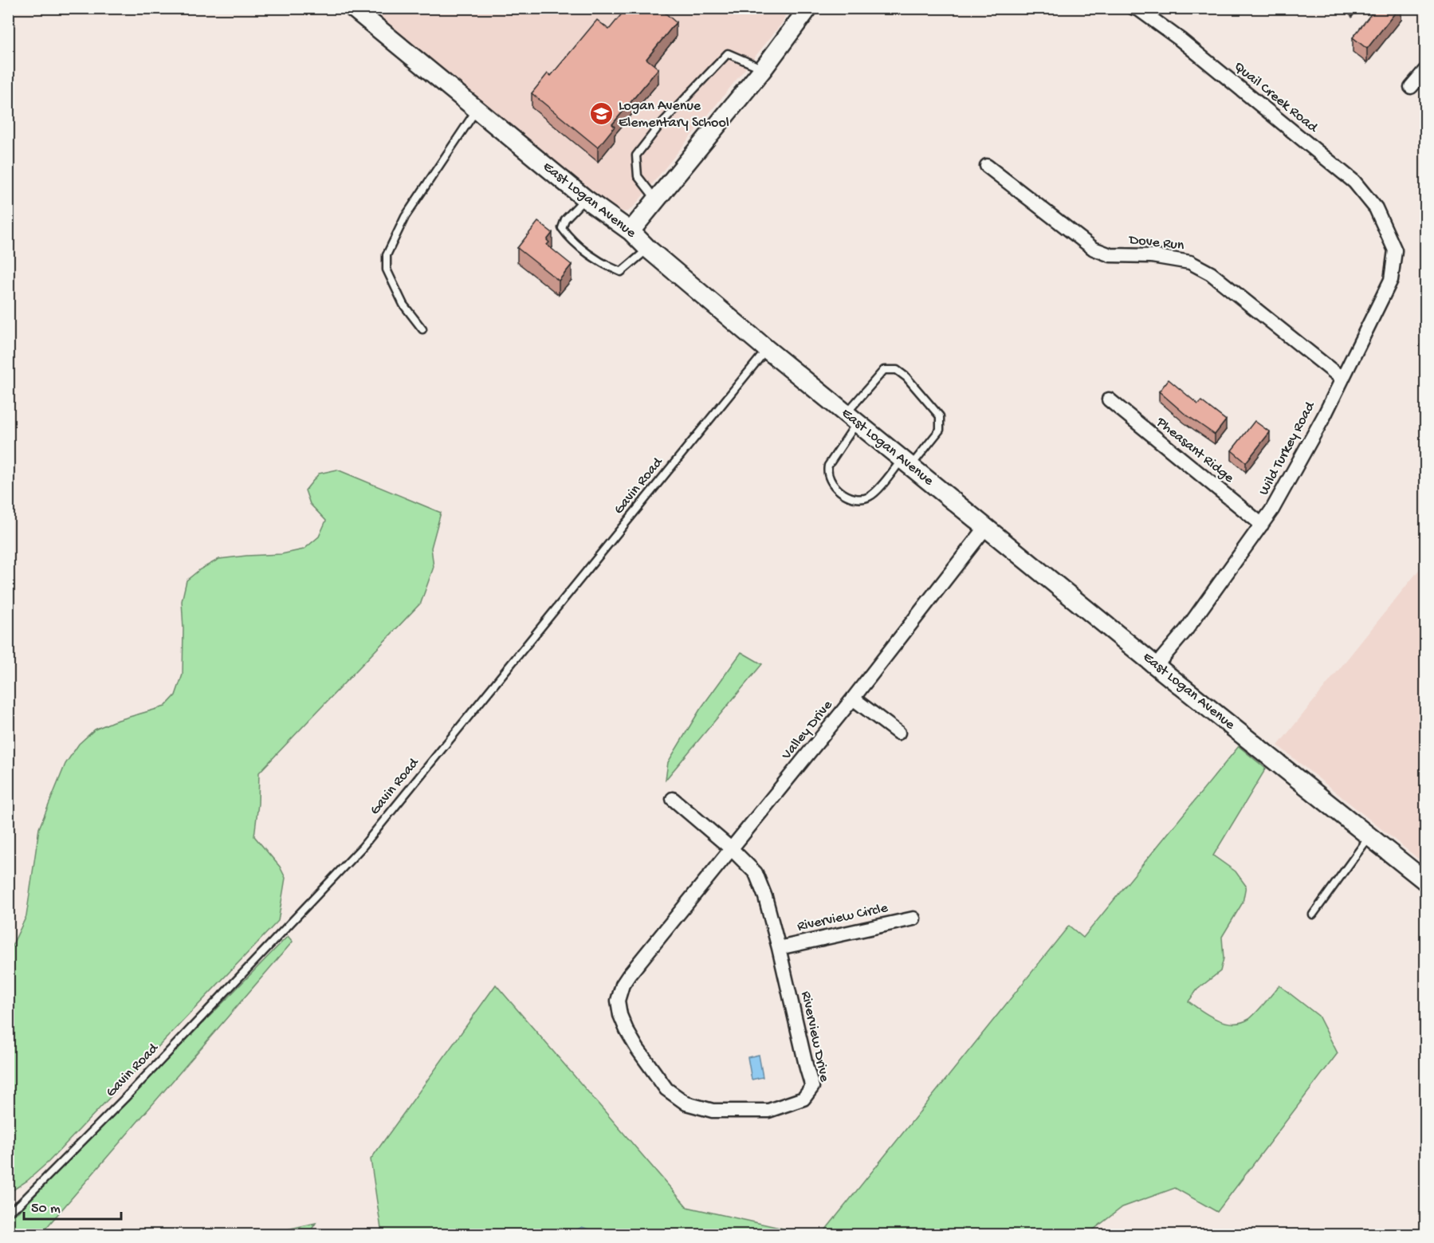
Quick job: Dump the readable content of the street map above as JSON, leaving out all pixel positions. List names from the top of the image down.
{
  "streets": {
    "street": [
      "Quail Creek Road",
      "East Logan Avenue",
      "Dove Run",
      "Wild Turkey Road",
      "Pheasant Ridge",
      "Valley Drive",
      "Riverview Circle",
      "Riverview Drive"
    ],
    "lane": ["Gavin Road"]
  },
  "crossings": [
    ["Quail Creek Road", "Wild Turkey Road"],
    ["East Logan Avenue", "Wild Turkey Road"],
    ["East Logan Avenue", "Gavin Road"],
    ["East Logan Avenue", "Valley Drive"],
    ["Dove Run", "Wild Turkey Road"],
    ["Wild Turkey Road", "Pheasant Ridge"],
    ["Valley Drive", "Riverview Drive"],
    ["Riverview Circle", "Riverview Drive"]
  ],
  "places": {
    "school or university": ["Logan Avenue Elementary School"]
  },
  "scale_bar": "50 m"
}
